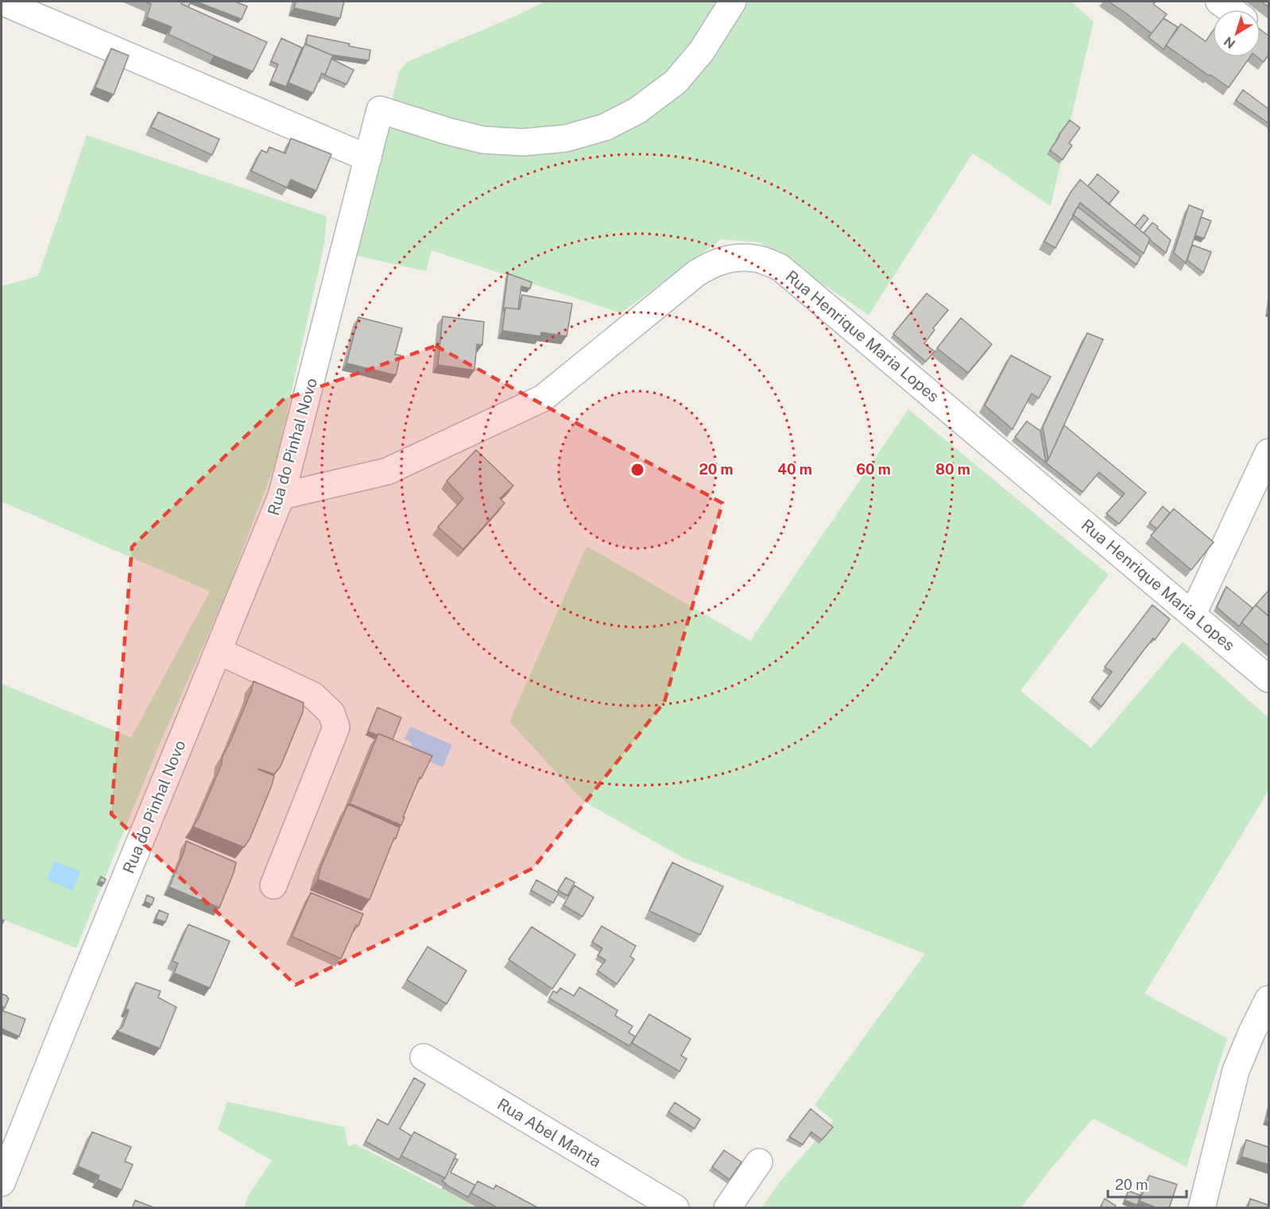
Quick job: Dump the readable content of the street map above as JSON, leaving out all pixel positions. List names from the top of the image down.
{
  "streets": {
    "street": ["Rua Henrique Maria Lopes", "Rua do Pinhal Novo", "Rua Abel Manta"]
  },
  "crossings": [
    ["Rua Henrique Maria Lopes", "Rua do Pinhal Novo"]
  ],
  "scale_bar": "20 m",
  "north": "bottom left",
  "rings": [
    "20 m",
    "40 m",
    "60 m",
    "80 m"
  ]
}
